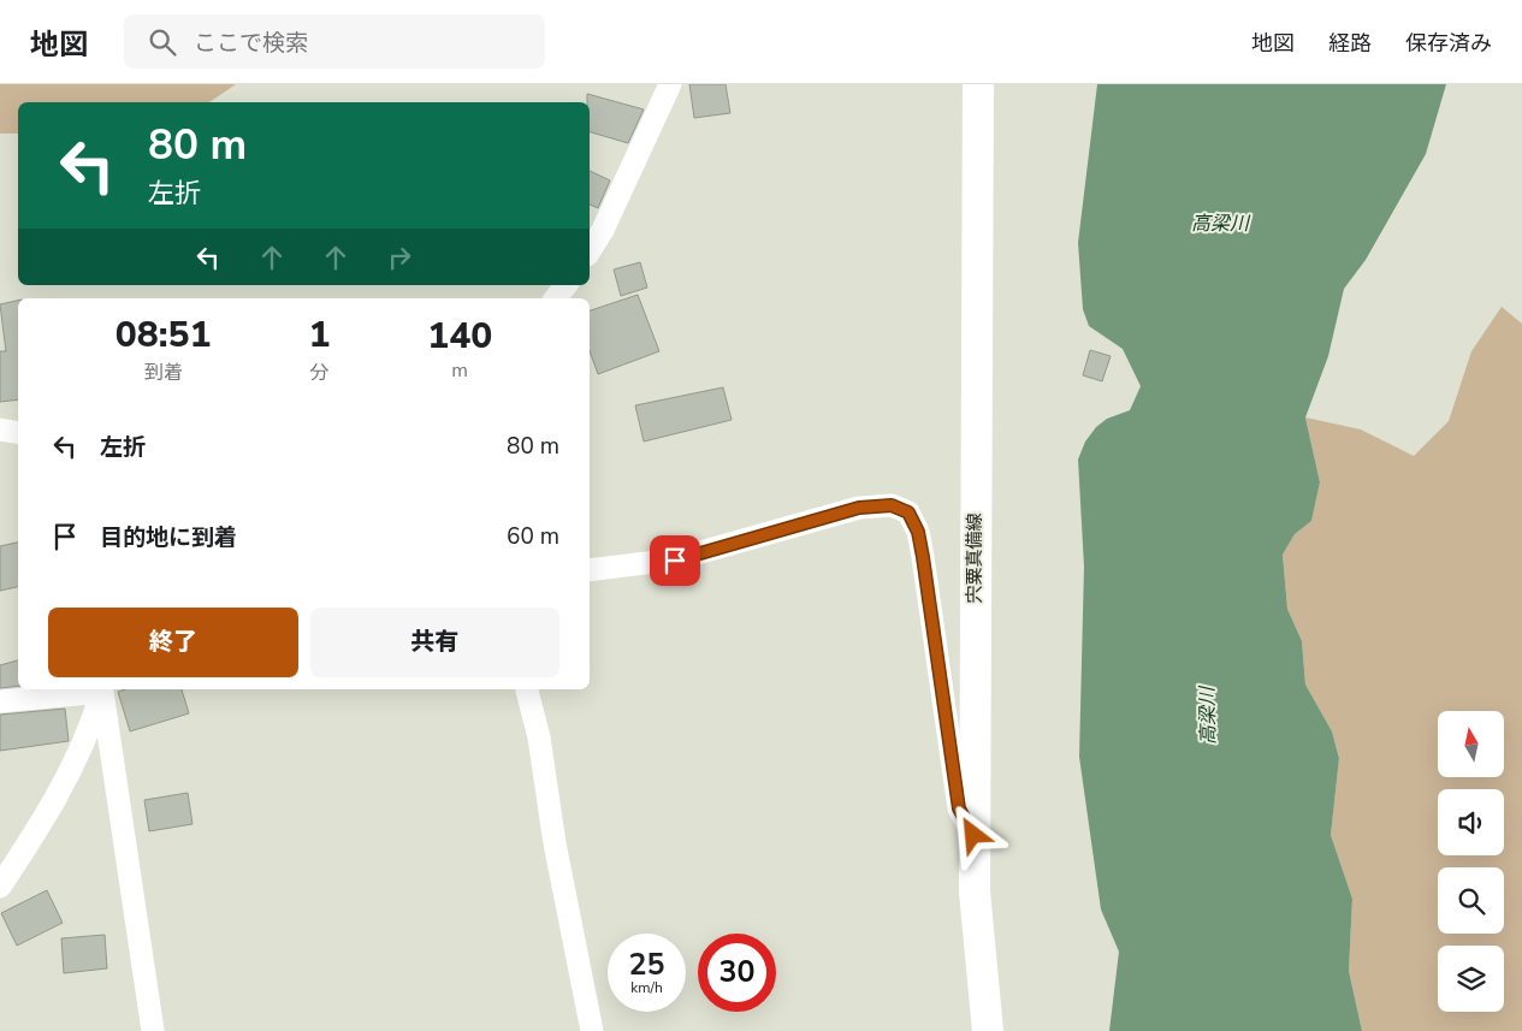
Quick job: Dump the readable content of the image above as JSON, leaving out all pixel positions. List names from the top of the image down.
{
  "streets": {
    "main road": ["宍粟真備線"]
  },
  "water": ["高梁川"],
  "north": "top",
  "page": {
    "header": "地図",
    "search": "ここで検索",
    "nav": ["地図", "経路", "保存済み"],
    "turn": ["80 m", "左折"],
    "eta": [
      "08:51",
      "到着",
      "1",
      "分",
      "140",
      "m"
    ],
    "list": [
      {
        "name": "左折",
        "value": "80 m"
      },
      {
        "name": "目的地に到着",
        "value": "60 m"
      }
    ],
    "buttons": ["終了", "共有"],
    "speed": "25 km/h",
    "limit": "30"
  }
}
